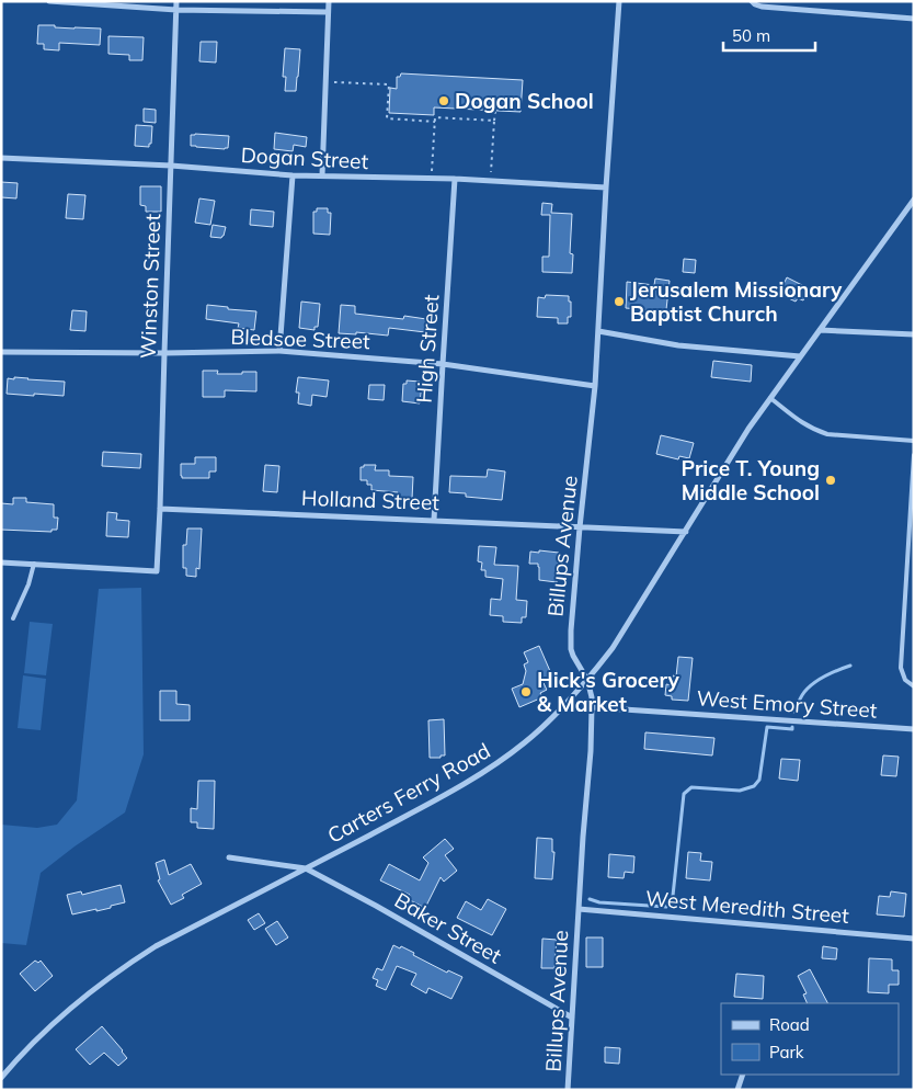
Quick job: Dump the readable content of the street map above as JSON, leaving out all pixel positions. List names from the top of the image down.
{
  "streets": {
    "street": [
      "Dogan Street",
      "Winston Street",
      "Bledsoe Street",
      "High Street",
      "Holland Street",
      "Billups Avenue",
      "West Emory Street",
      "Carters Ferry Road",
      "West Meredith Street",
      "Baker Street"
    ]
  },
  "crossings": [
    ["Dogan Street", "Winston Street"],
    ["Dogan Street", "High Street"],
    ["Dogan Street", "Billups Avenue"],
    ["Winston Street", "Bledsoe Street"],
    ["Winston Street", "Holland Street"],
    ["Bledsoe Street", "High Street"],
    ["Bledsoe Street", "Billups Avenue"],
    ["High Street", "Holland Street"],
    ["Holland Street", "Billups Avenue"],
    ["Holland Street", "Carters Ferry Road"],
    ["Billups Avenue", "West Emory Street"],
    ["Billups Avenue", "Carters Ferry Road"],
    ["Billups Avenue", "West Meredith Street"],
    ["Billups Avenue", "Baker Street"],
    ["Carters Ferry Road", "Baker Street"]
  ],
  "places": [
    "Dogan School",
    "Jerusalem Missionary Baptist Church",
    "Price T. Young Middle School",
    "Hick's Grocery & Market"
  ],
  "legend": ["Road", "Park"],
  "scale_bar": "50 m"
}
